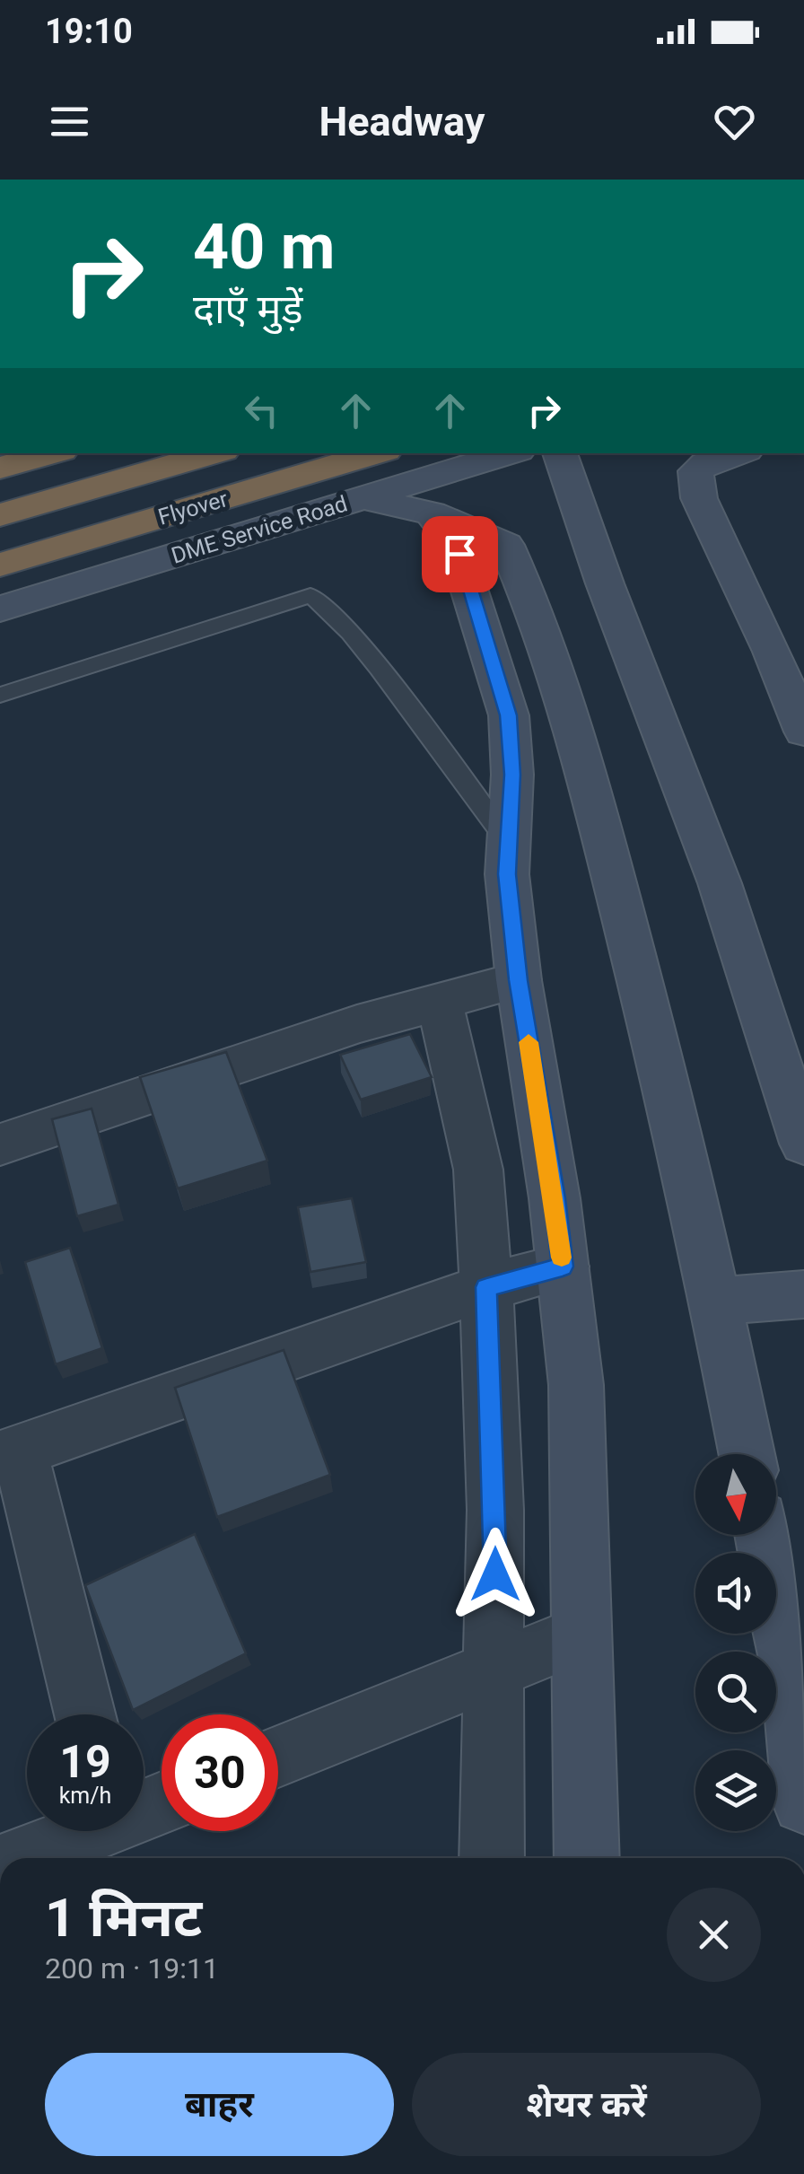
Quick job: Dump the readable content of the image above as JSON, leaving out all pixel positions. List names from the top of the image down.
{
  "streets": {
    "highway": ["Flyover"],
    "main road": ["DME Service Road"]
  },
  "north": "bottom",
  "page": {
    "status": "19:10",
    "header": "Headway",
    "turn": ["40 m", "दाएँ मुड़ें"],
    "speed": "19 km/h",
    "limit": "30",
    "heading": ["1 मिनट", "200 m · 19:11"],
    "buttons": ["बाहर", "शेयर करें"]
  }
}
